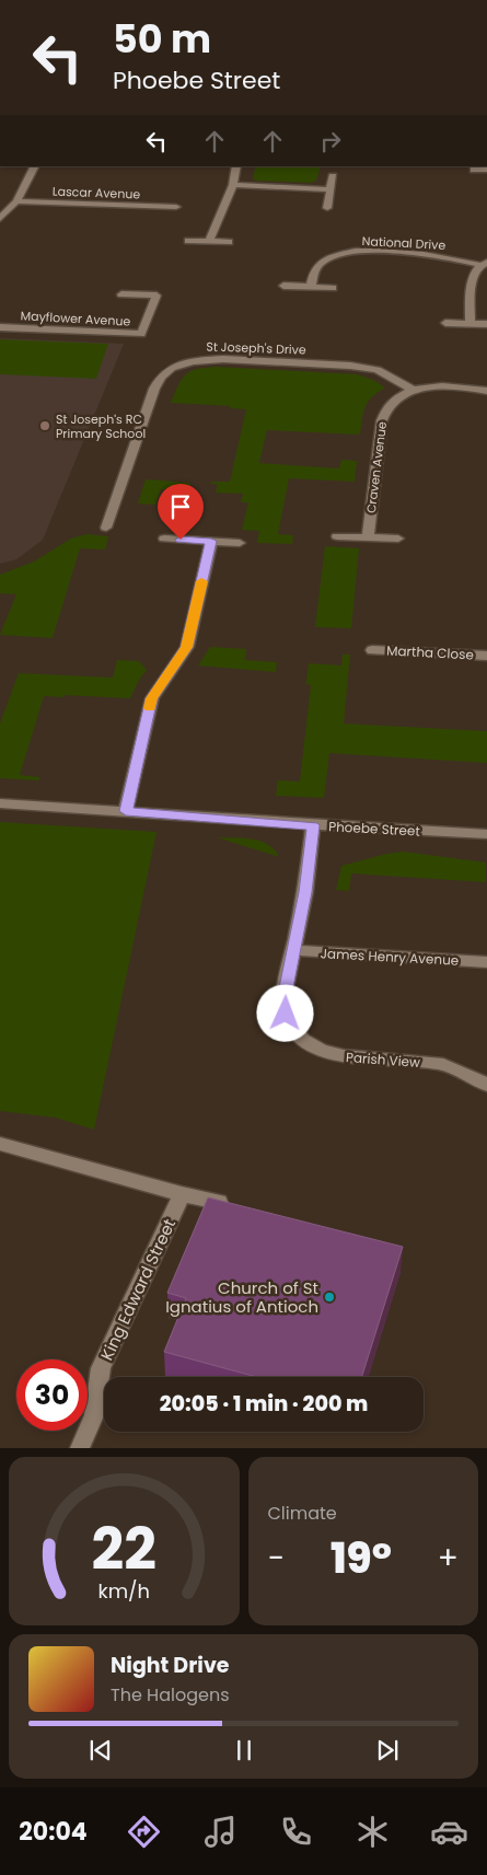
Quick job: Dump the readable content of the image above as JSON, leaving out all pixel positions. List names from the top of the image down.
{
  "streets": {
    "street": [
      "Lascar Avenue",
      "National Drive",
      "Mayflower Avenue",
      "St Joseph's Drive",
      "Craven Avenue",
      "Martha Close",
      "Phoebe Street",
      "James Henry Avenue",
      "Parish View",
      "King Edward Street"
    ]
  },
  "crossings": [
    ["St Joseph's Drive", "Craven Avenue"],
    ["Phoebe Street", "Parish View"],
    ["James Henry Avenue", "Parish View"]
  ],
  "places": ["St Joseph's RC Primary School", "Church of St Ignatius of Antioch"],
  "page": {
    "turn": ["50 m", "Phoebe Street"],
    "limit": "30",
    "trip": "20:05 · 1 min · 200 m",
    "tile": "Climate",
    "heat": ["−", "19°", "+"],
    "song": ["Night Drive", "The Halogens"],
    "tabs": "20:04",
    "gauge": ["22", "km/h"]
  }
}
